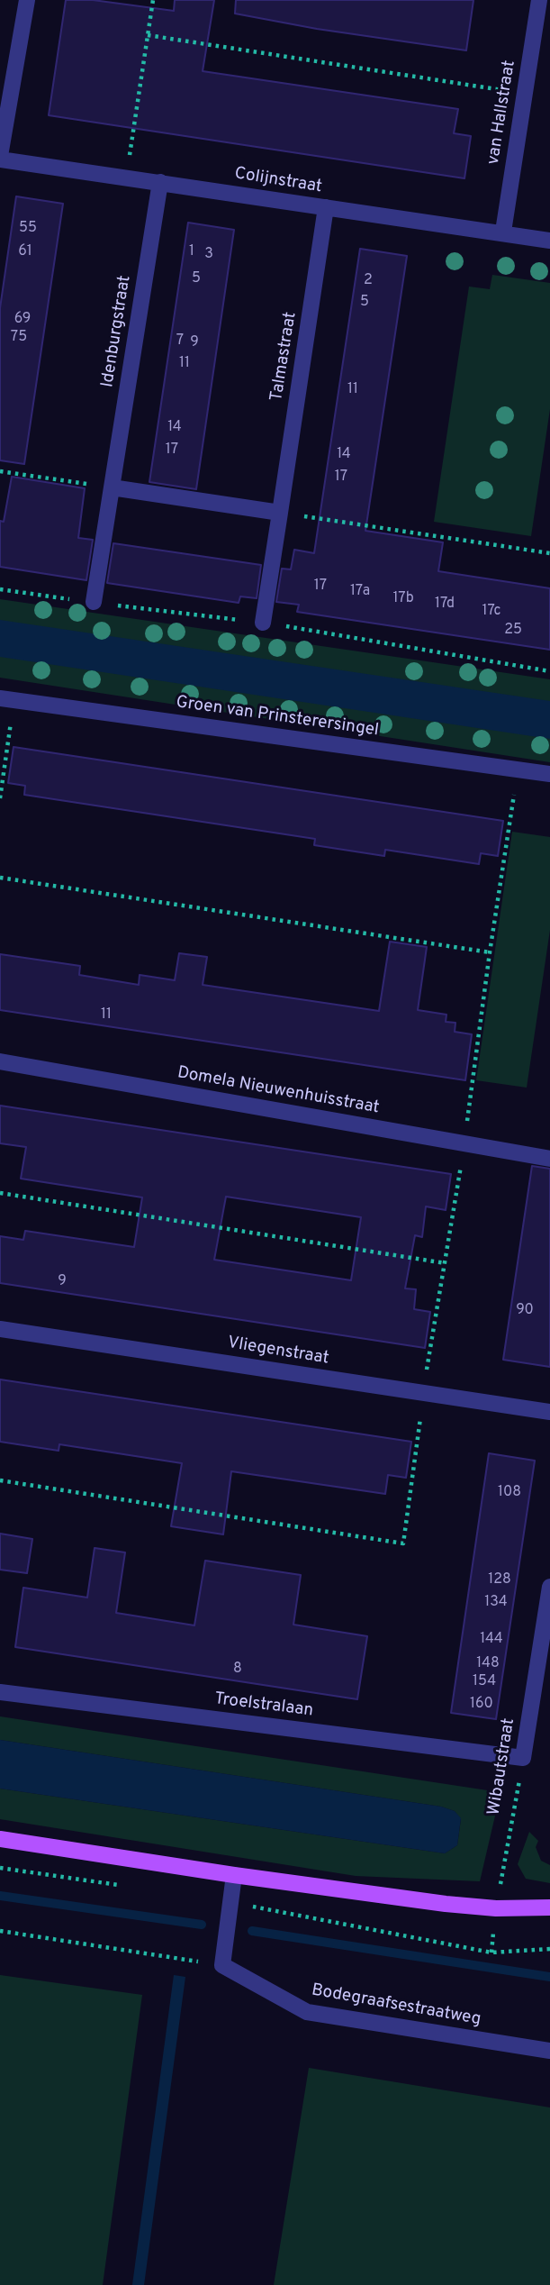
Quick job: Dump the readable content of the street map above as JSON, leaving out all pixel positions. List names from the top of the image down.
{
  "streets": {
    "street": [
      "van Hallstraat",
      "Colijnstraat",
      "Idenburgstraat",
      "Talmastraat",
      "Groen van Prinsterersingel",
      "Domela Nieuwenhuisstraat",
      "Vliegenstraat",
      "Troelstralaan",
      "Wibautstraat",
      "Bodegraafsestraatweg"
    ]
  },
  "crossings": [
    ["van Hallstraat", "Colijnstraat"],
    ["Colijnstraat", "Idenburgstraat"],
    ["Colijnstraat", "Talmastraat"],
    ["Troelstralaan", "Wibautstraat"]
  ],
  "house_numbers": [
    "55",
    "61",
    "1",
    "3",
    "5",
    "2",
    "5",
    "69",
    "75",
    "7",
    "9",
    "11",
    "11",
    "14",
    "17",
    "14",
    "17",
    "17",
    "17a",
    "17b",
    "17d",
    "17c",
    "25",
    "11",
    "9",
    "90",
    "108",
    "128",
    "134",
    "144",
    "148",
    "8",
    "154",
    "160"
  ]
}
